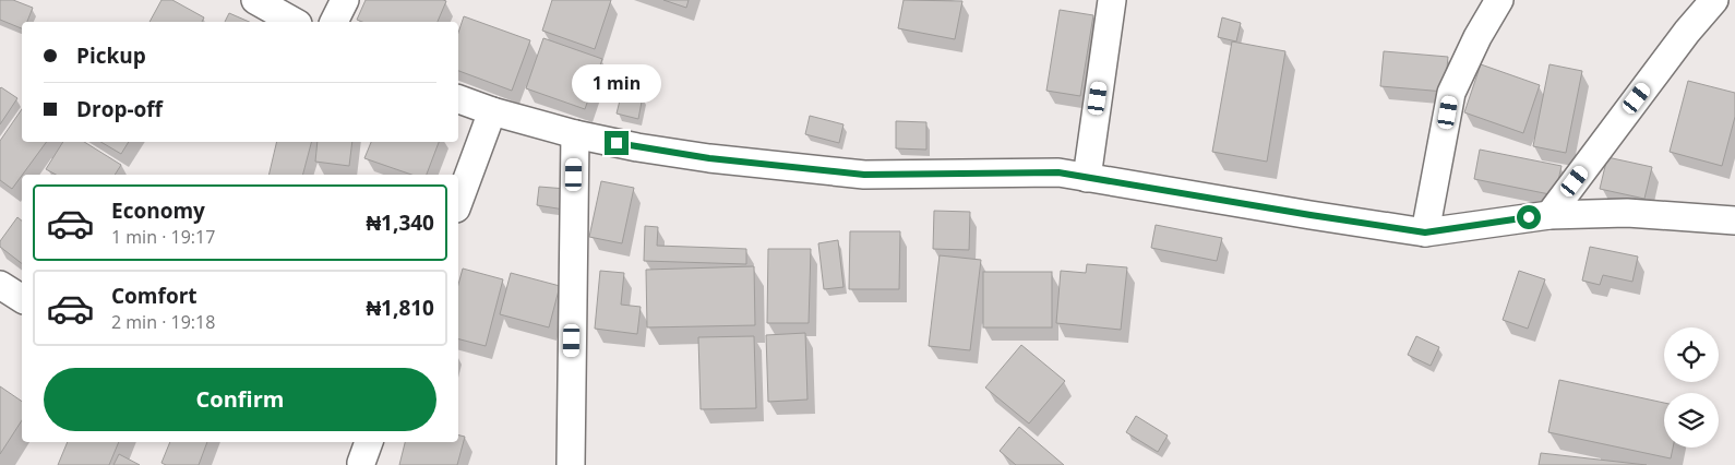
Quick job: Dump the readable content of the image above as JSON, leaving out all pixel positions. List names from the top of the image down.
{
  "page": {
    "banner": ["Pickup", "Drop-off"],
    "bubble": "1 min",
    "list": [
      {
        "name": "Economy",
        "note": "1 min · 19:17",
        "value": "₦1,340"
      },
      {
        "name": "Comfort",
        "note": "2 min · 19:18",
        "value": "₦1,810"
      }
    ],
    "buttons": "Confirm"
  }
}
